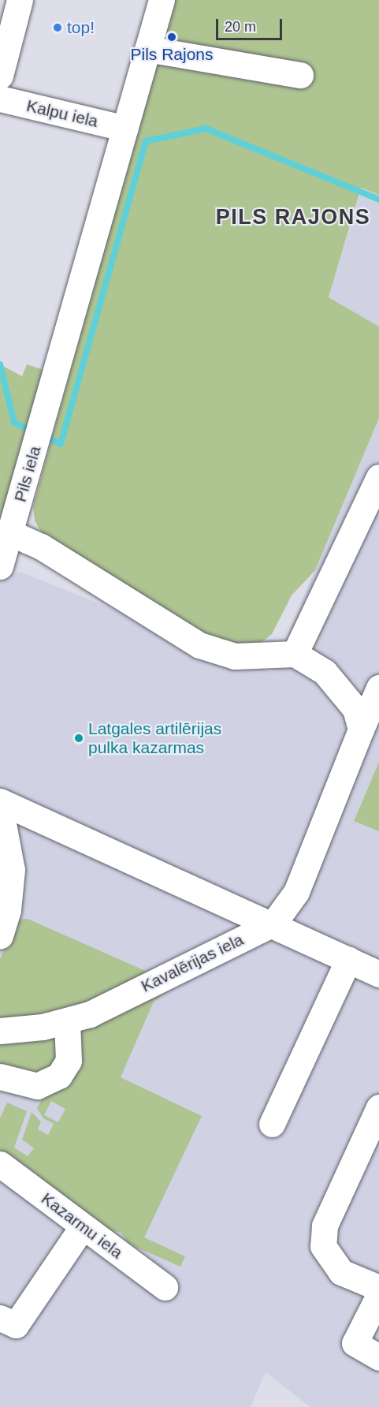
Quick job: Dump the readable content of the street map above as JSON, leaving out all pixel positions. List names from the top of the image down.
{
  "streets": {
    "street": [
      "Kalpu iela",
      "Pils iela",
      "Kavalērijas iela",
      "Kazarmu iela"
    ]
  },
  "crossings": [
    ["Kalpu iela", "Pils iela"]
  ],
  "districts": ["PILS RAJONS"],
  "places": ["top!", "Pils Rajons", "Latgales artilērijas pulka kazarmas"],
  "scale_bar": "20 m"
}
